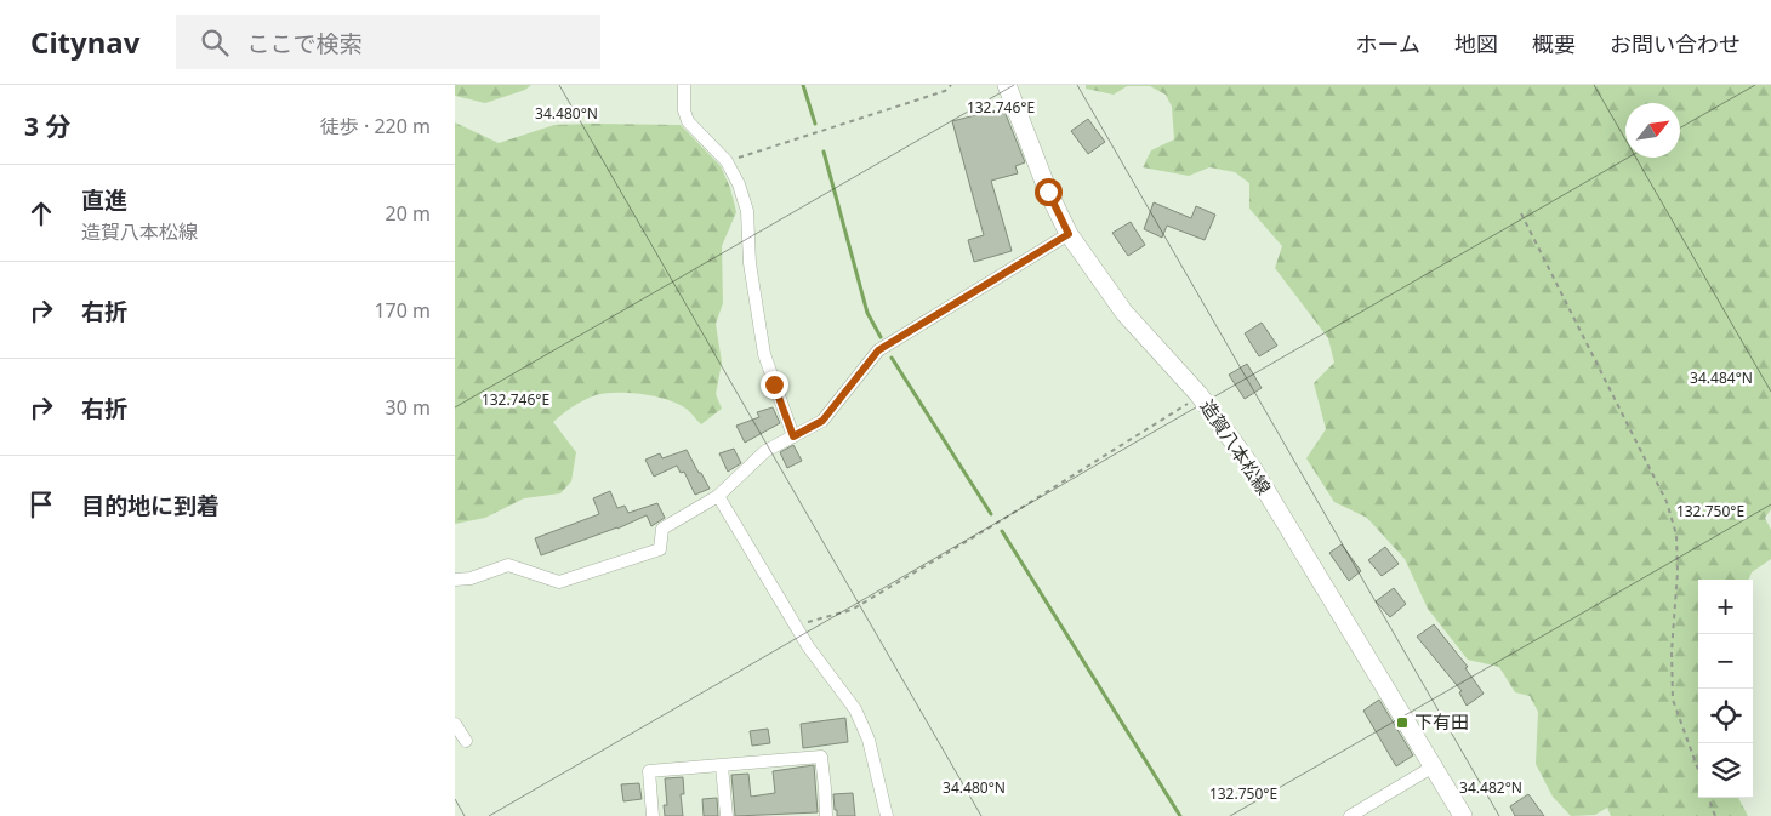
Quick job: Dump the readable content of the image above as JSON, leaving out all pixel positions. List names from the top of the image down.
{
  "streets": {
    "main road": ["造賀八本松線"]
  },
  "places": {
    "transit": ["下有田"]
  },
  "north": "top right",
  "page": {
    "header": "Citynav",
    "search": "ここで検索",
    "nav": [
      "ホーム",
      "地図",
      "概要",
      "お問い合わせ"
    ],
    "heading": ["3 分", "徒歩 · 220 m"],
    "list": [
      ["直進", "造賀八本松線", "20 m"],
      ["右折", "170 m"],
      ["右折", "30 m"],
      "目的地に到着"
    ],
    "map_buttons": ["+", "−"]
  },
  "coordinates": [
    "132.746°E",
    "34.480°N",
    "34.484°N",
    "132.750°E",
    "34.482°N"
  ]
}
